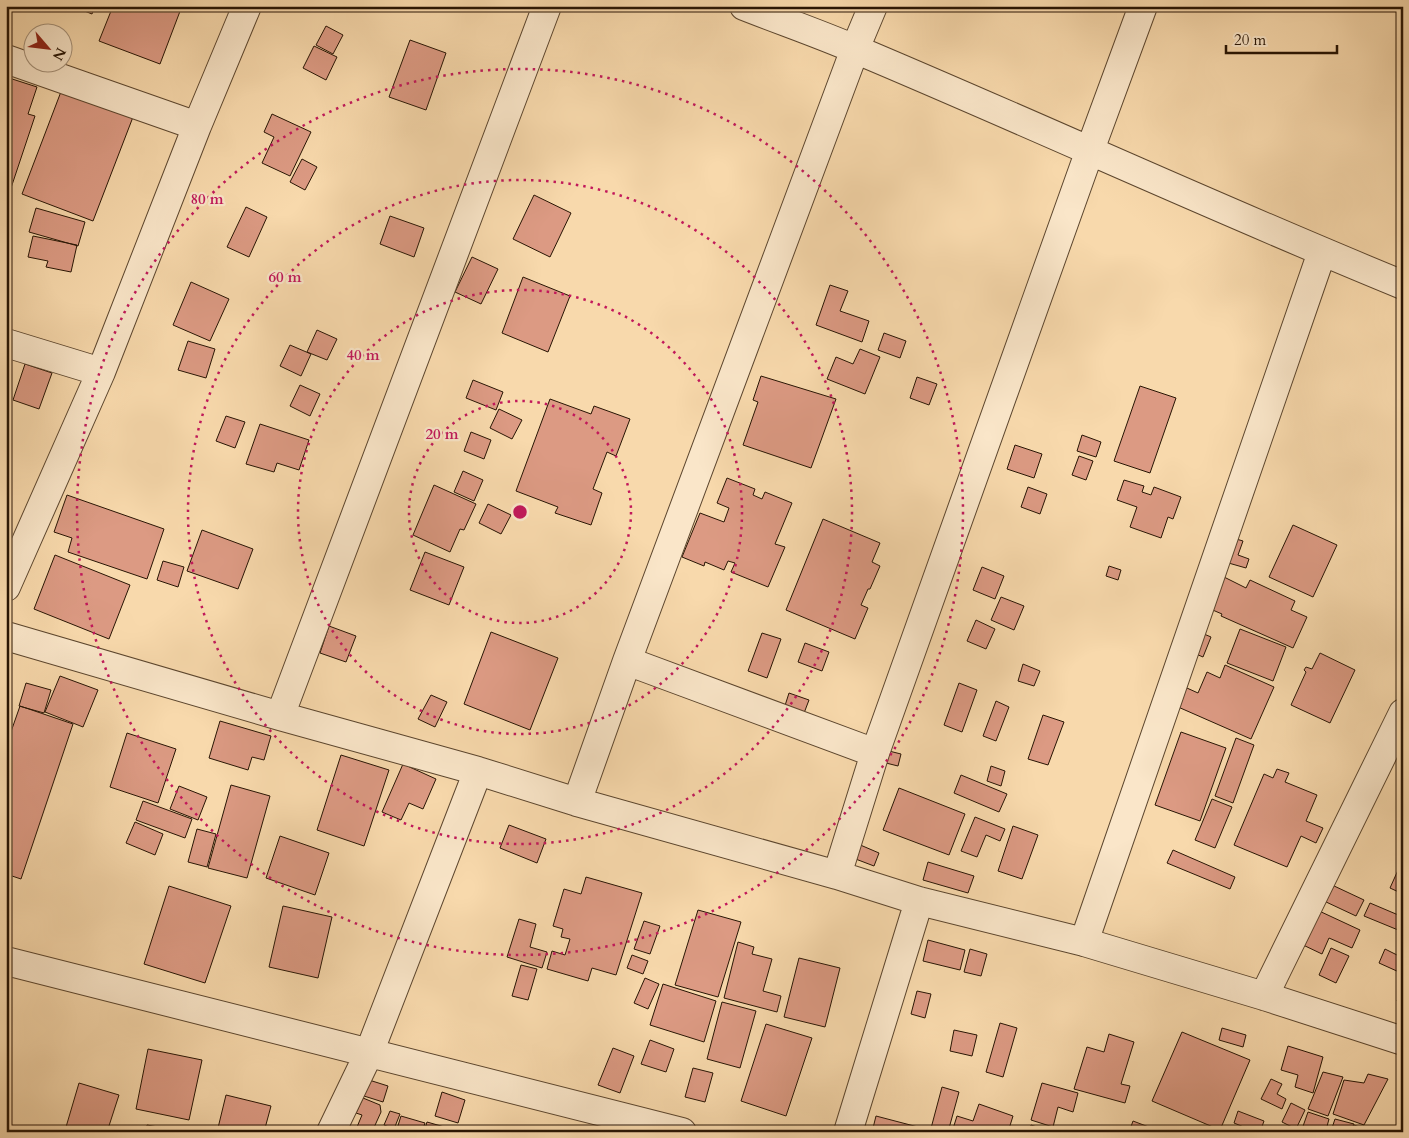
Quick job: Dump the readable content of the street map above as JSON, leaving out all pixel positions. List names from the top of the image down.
{
  "scale_bar": "20 m",
  "north": "bottom right",
  "rings": [
    "80 m",
    "60 m",
    "40 m",
    "20 m"
  ]
}
